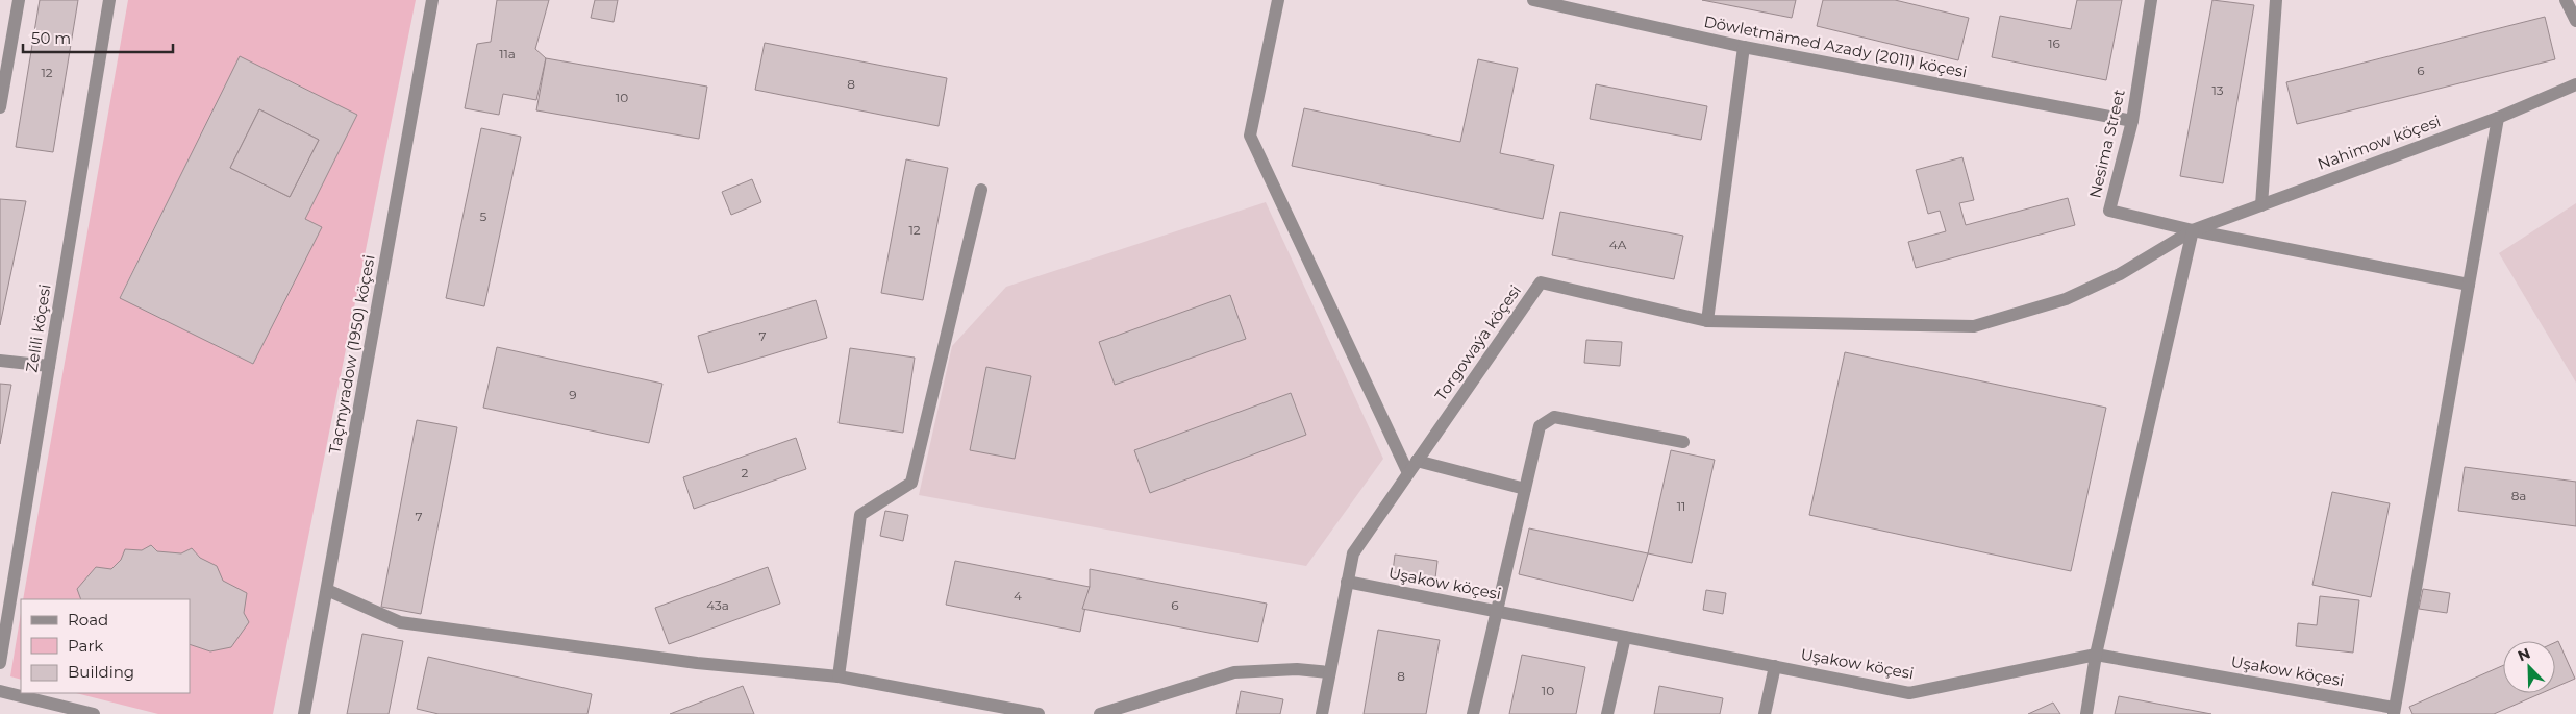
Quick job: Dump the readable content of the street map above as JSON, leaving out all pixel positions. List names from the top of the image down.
{
  "streets": {
    "street": [
      "Döwletmämed Azady (2011) köçesi",
      "Nahimow köçesi",
      "Nesima Street",
      "Zelili köçesi",
      "Torgowaýa köçesi",
      "Taçmyradow (1950) köçesi",
      "Uşakow köçesi"
    ]
  },
  "crossings": [
    ["Döwletmämed Azady (2011) köçesi", "Nesima Street"],
    ["Nahimow köçesi", "Nesima Street"],
    ["Nahimow köçesi", "Torgowaýa köçesi"],
    ["Torgowaýa köçesi", "Uşakow köçesi"]
  ],
  "house_numbers": [
    "16",
    "11a",
    "6",
    "12",
    "8",
    "13",
    "10",
    "5",
    "12",
    "4A",
    "7",
    "9",
    "2",
    "8a",
    "11",
    "7",
    "4",
    "43a",
    "6",
    "8",
    "10"
  ],
  "legend": ["Road", "Park", "Building"],
  "scale_bar": "50 m",
  "north": "top left"
}
